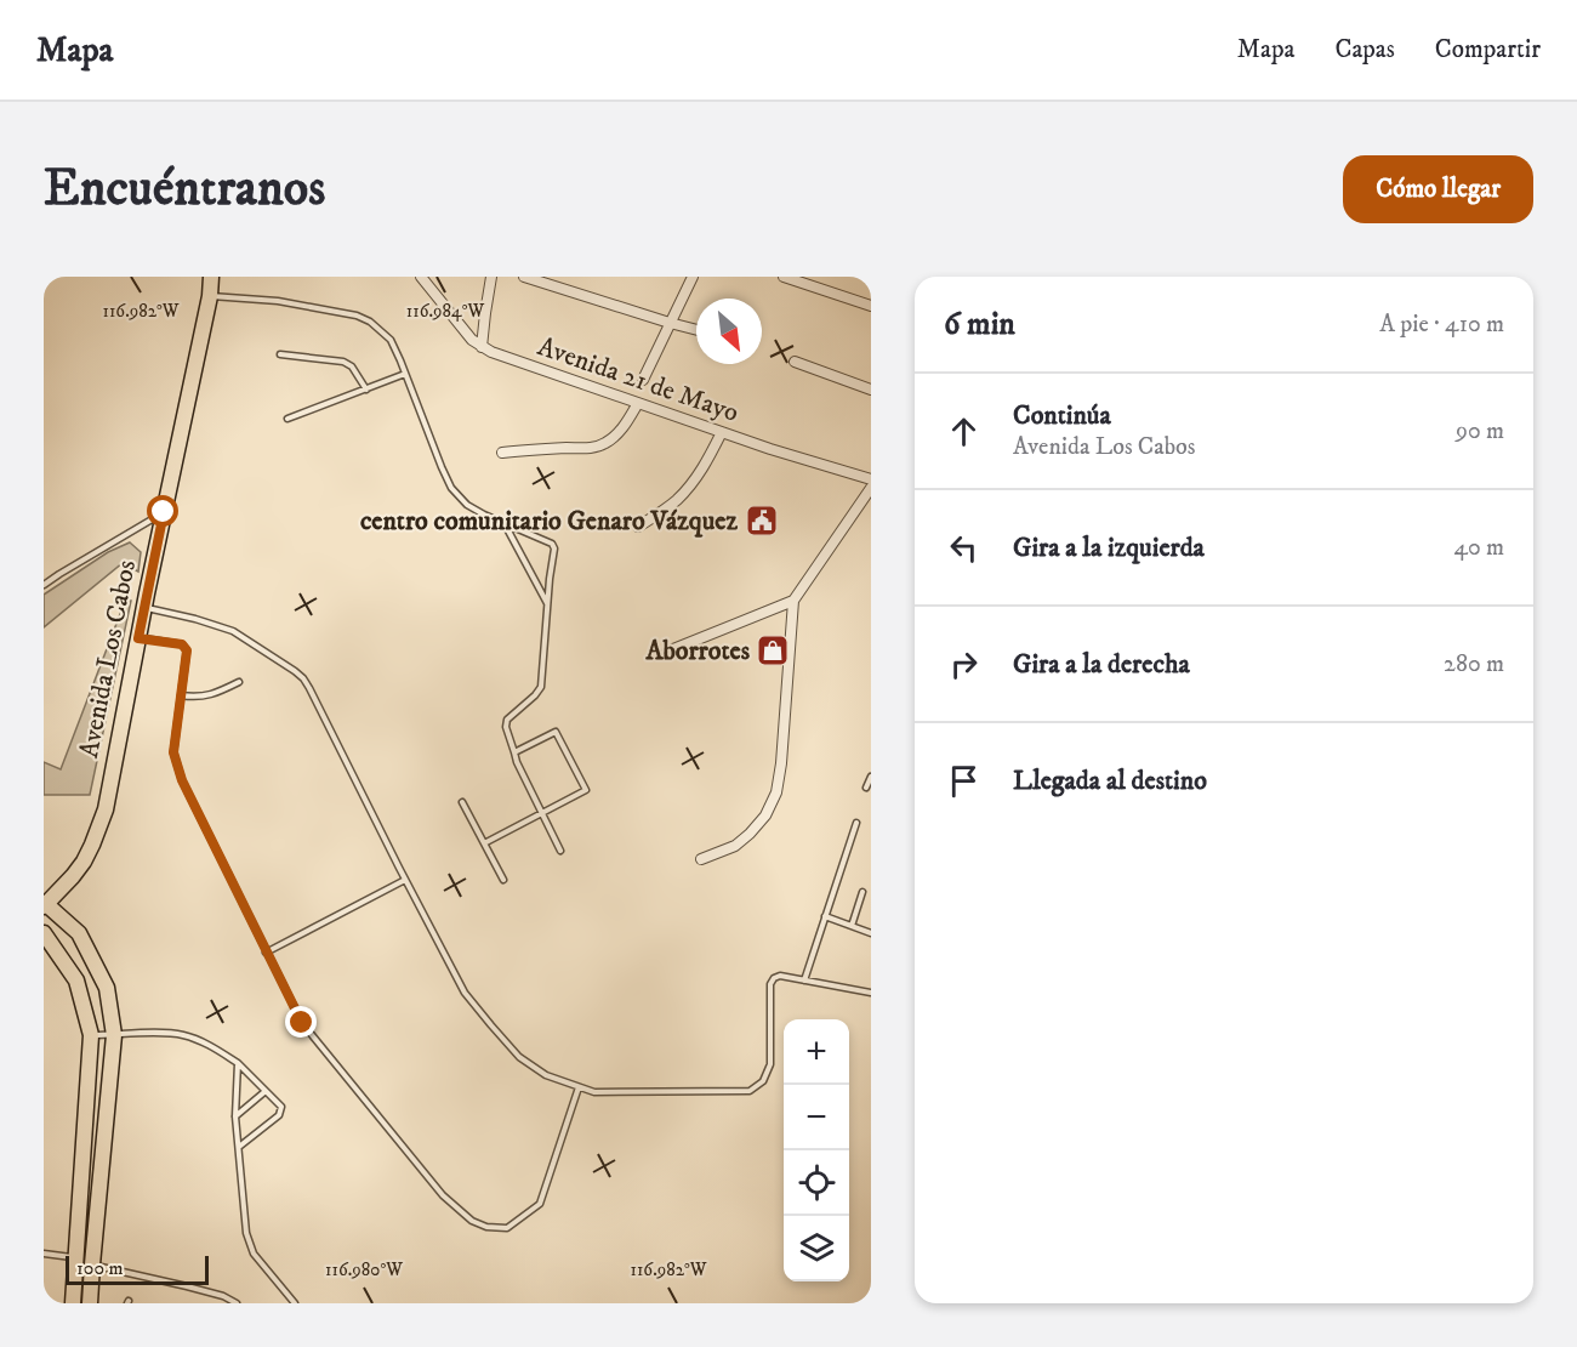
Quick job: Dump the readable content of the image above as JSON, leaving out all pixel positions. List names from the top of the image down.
{
  "streets": {
    "main road": ["Avenida Los Cabos"],
    "street": ["Avenida 21 de Mayo"]
  },
  "places": {
    "public building": ["centro comunitario Genaro Vázquez"],
    "shop": ["Aborrotes"]
  },
  "scale_bar": "100 m",
  "north": "bottom right",
  "page": {
    "header": "Mapa",
    "nav": ["Mapa", "Capas", "Compartir"],
    "buttons": "Cómo llegar",
    "title": "Encuéntranos",
    "heading": ["6 min", "A pie · 410 m"],
    "list": [
      ["Continúa", "Avenida Los Cabos", "90 m"],
      ["Gira a la izquierda", "40 m"],
      ["Gira a la derecha", "280 m"],
      "Llegada al destino"
    ],
    "map_buttons": ["+", "−"],
    "scale": "100 m"
  },
  "coordinates": ["116.984°W", "116.982°W", "116.980°W"]
}
